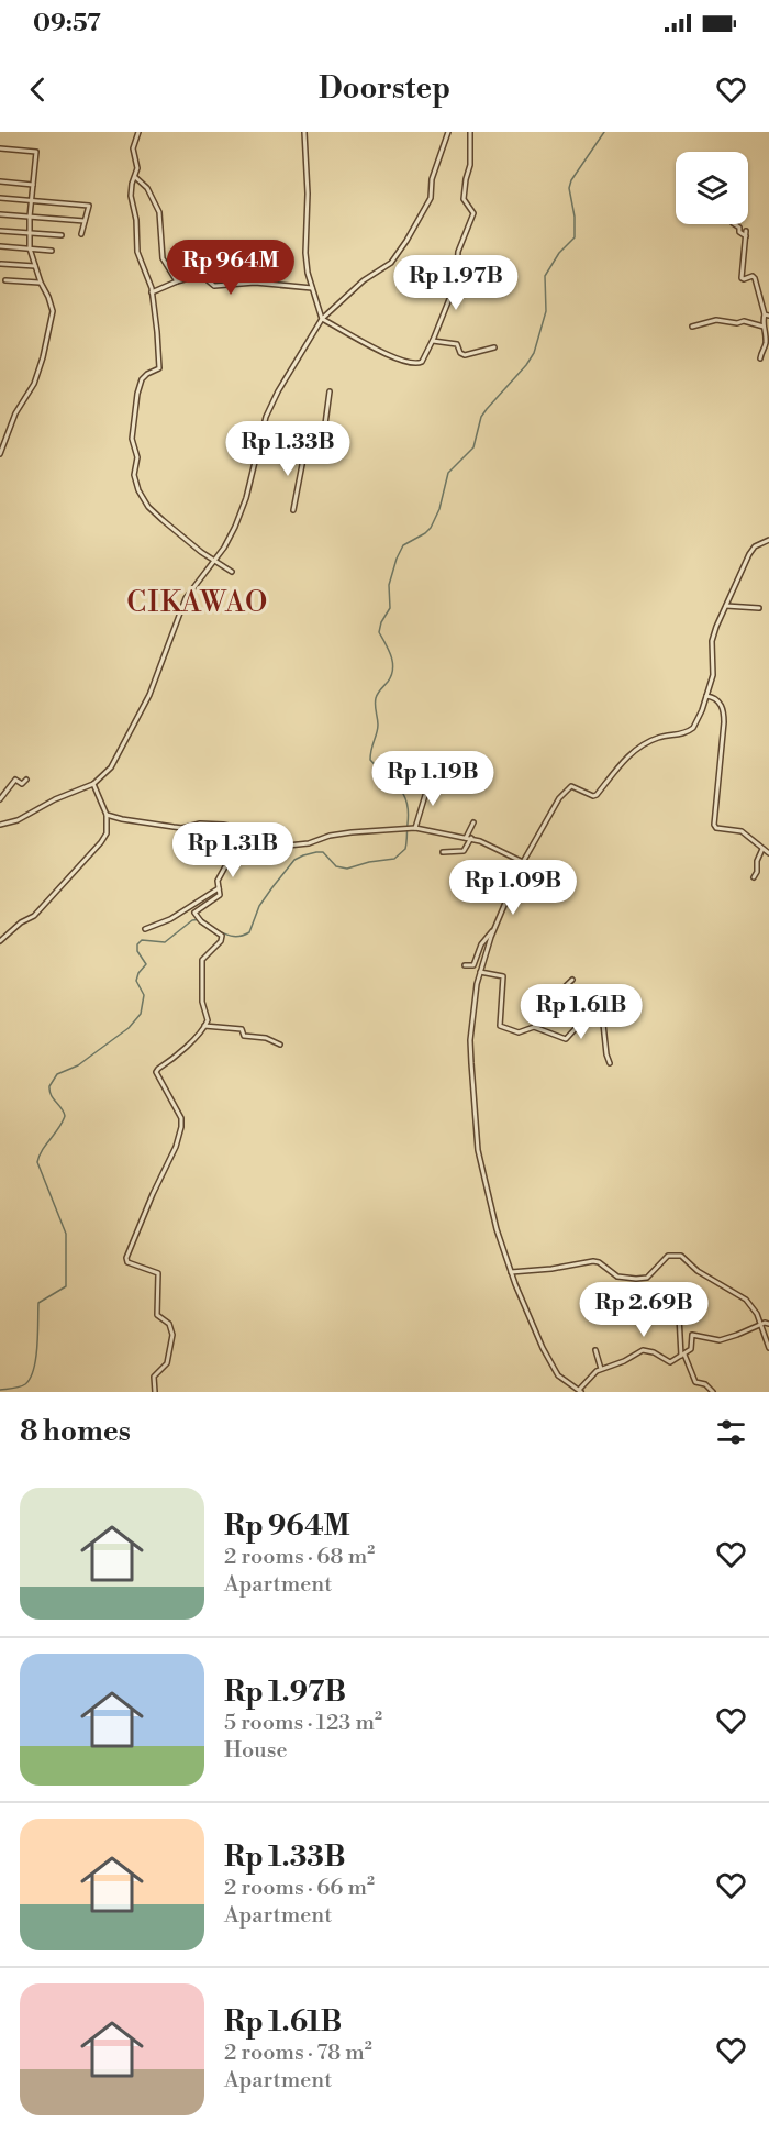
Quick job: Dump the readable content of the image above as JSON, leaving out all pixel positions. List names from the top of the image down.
{
  "districts": ["CIKAWAO"],
  "page": {
    "status": "09:57",
    "header": "Doorstep",
    "price": [
      "Rp 964M",
      "Rp 1.97B",
      "Rp 1.33B",
      "Rp 1.19B",
      "Rp 1.31B",
      "Rp 1.09B",
      "Rp 1.61B",
      "Rp 2.69B"
    ],
    "heading": "8 homes",
    "list": [
      {
        "name": "Rp 964M",
        "note": "2 rooms · 68 m² · Apartment"
      },
      {
        "name": "Rp 1.97B",
        "note": "5 rooms · 123 m² · House"
      },
      {
        "name": "Rp 1.33B",
        "note": "2 rooms · 66 m² · Apartment"
      },
      {
        "name": "Rp 1.61B",
        "note": "2 rooms · 78 m² · Apartment"
      }
    ]
  }
}
